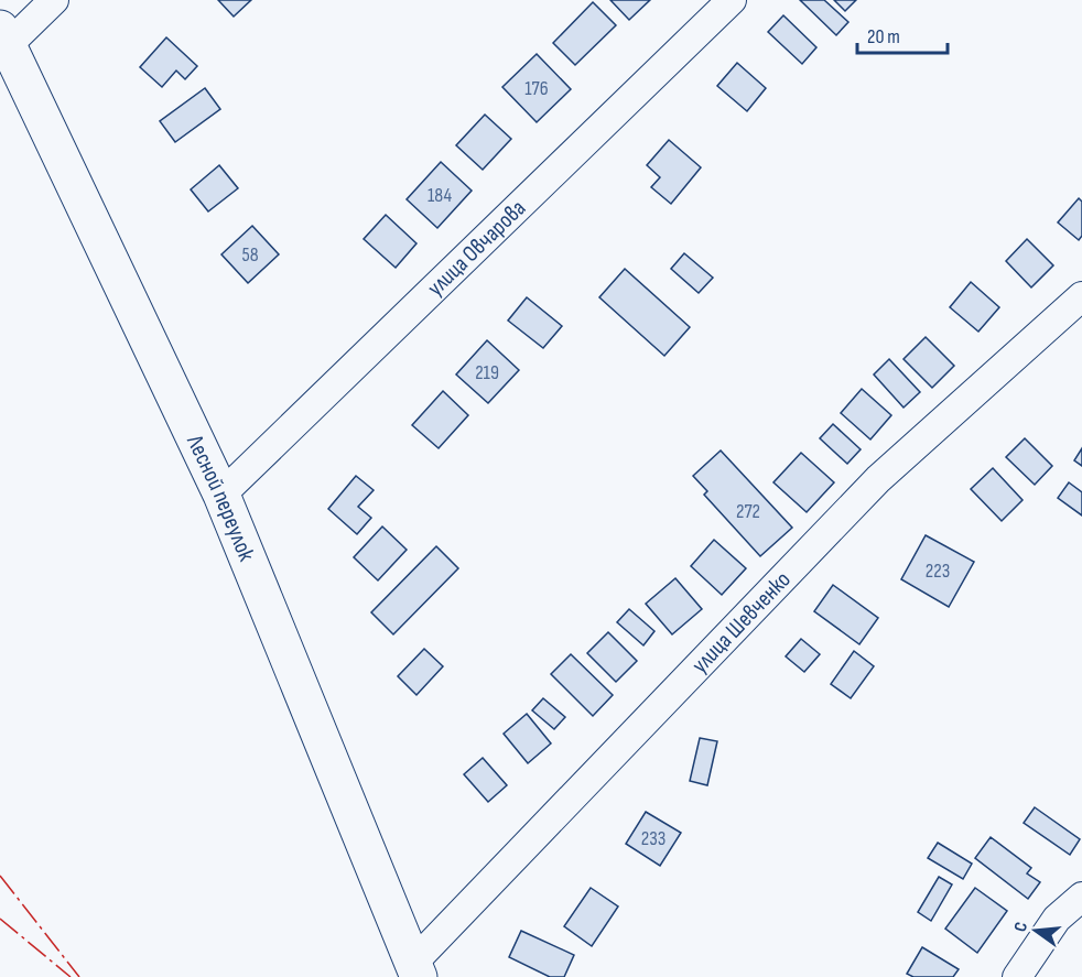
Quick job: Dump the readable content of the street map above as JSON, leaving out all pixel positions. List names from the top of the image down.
{
  "streets": {
    "main road": ["Лесной переулок"],
    "street": ["улица Овчарова", "улица Шевченко"]
  },
  "crossings": [
    ["улица Овчарова", "Лесной переулок"],
    ["Лесной переулок", "улица Шевченко"]
  ],
  "house_numbers": [
    "176",
    "184",
    "58",
    "219",
    "272",
    "223",
    "233"
  ],
  "scale_bar": "20 m",
  "north": "left"
}
